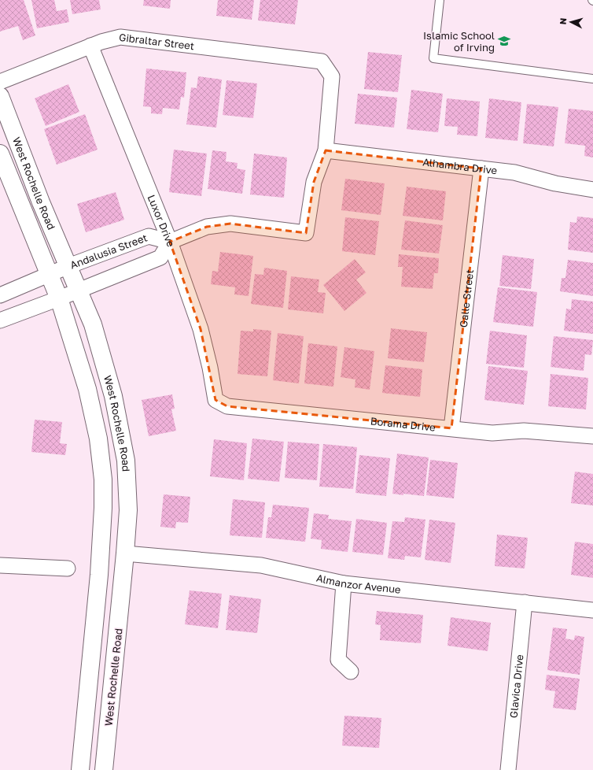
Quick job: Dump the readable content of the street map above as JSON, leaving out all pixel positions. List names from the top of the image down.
{
  "streets": {
    "street": [
      "Gibraltar Street",
      "Alhambra Drive",
      "West Rochelle Road",
      "Luxor Drive",
      "Andalusia Street",
      "Galle Street",
      "Borama Drive",
      "Almanzor Avenue",
      "Glavica Drive"
    ]
  },
  "crossings": [
    ["Gibraltar Street", "Alhambra Drive"],
    ["Gibraltar Street", "Luxor Drive"],
    ["Alhambra Drive", "Galle Street"],
    ["West Rochelle Road", "Andalusia Street"],
    ["West Rochelle Road", "Almanzor Avenue"],
    ["Luxor Drive", "Andalusia Street"],
    ["Luxor Drive", "Borama Drive"],
    ["Galle Street", "Borama Drive"],
    ["Almanzor Avenue", "Glavica Drive"]
  ],
  "places": {
    "school or university": ["Islamic School of Irving"]
  },
  "north": "left"
}
